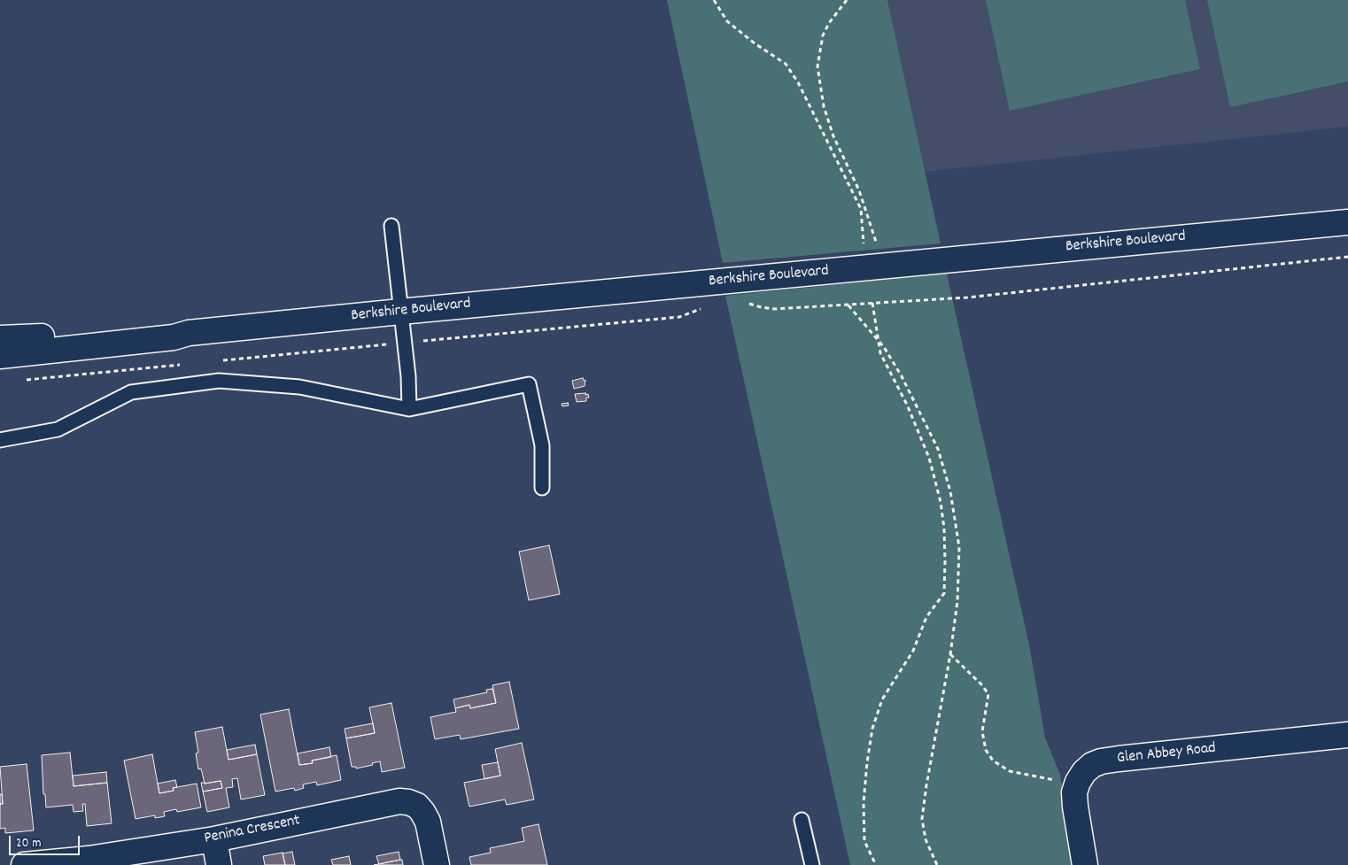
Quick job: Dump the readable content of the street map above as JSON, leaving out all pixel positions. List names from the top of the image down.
{
  "streets": {
    "street": ["Berkshire Boulevard", "Glen Abbey Road", "Penina Crescent"]
  },
  "scale_bar": "20 m"
}
